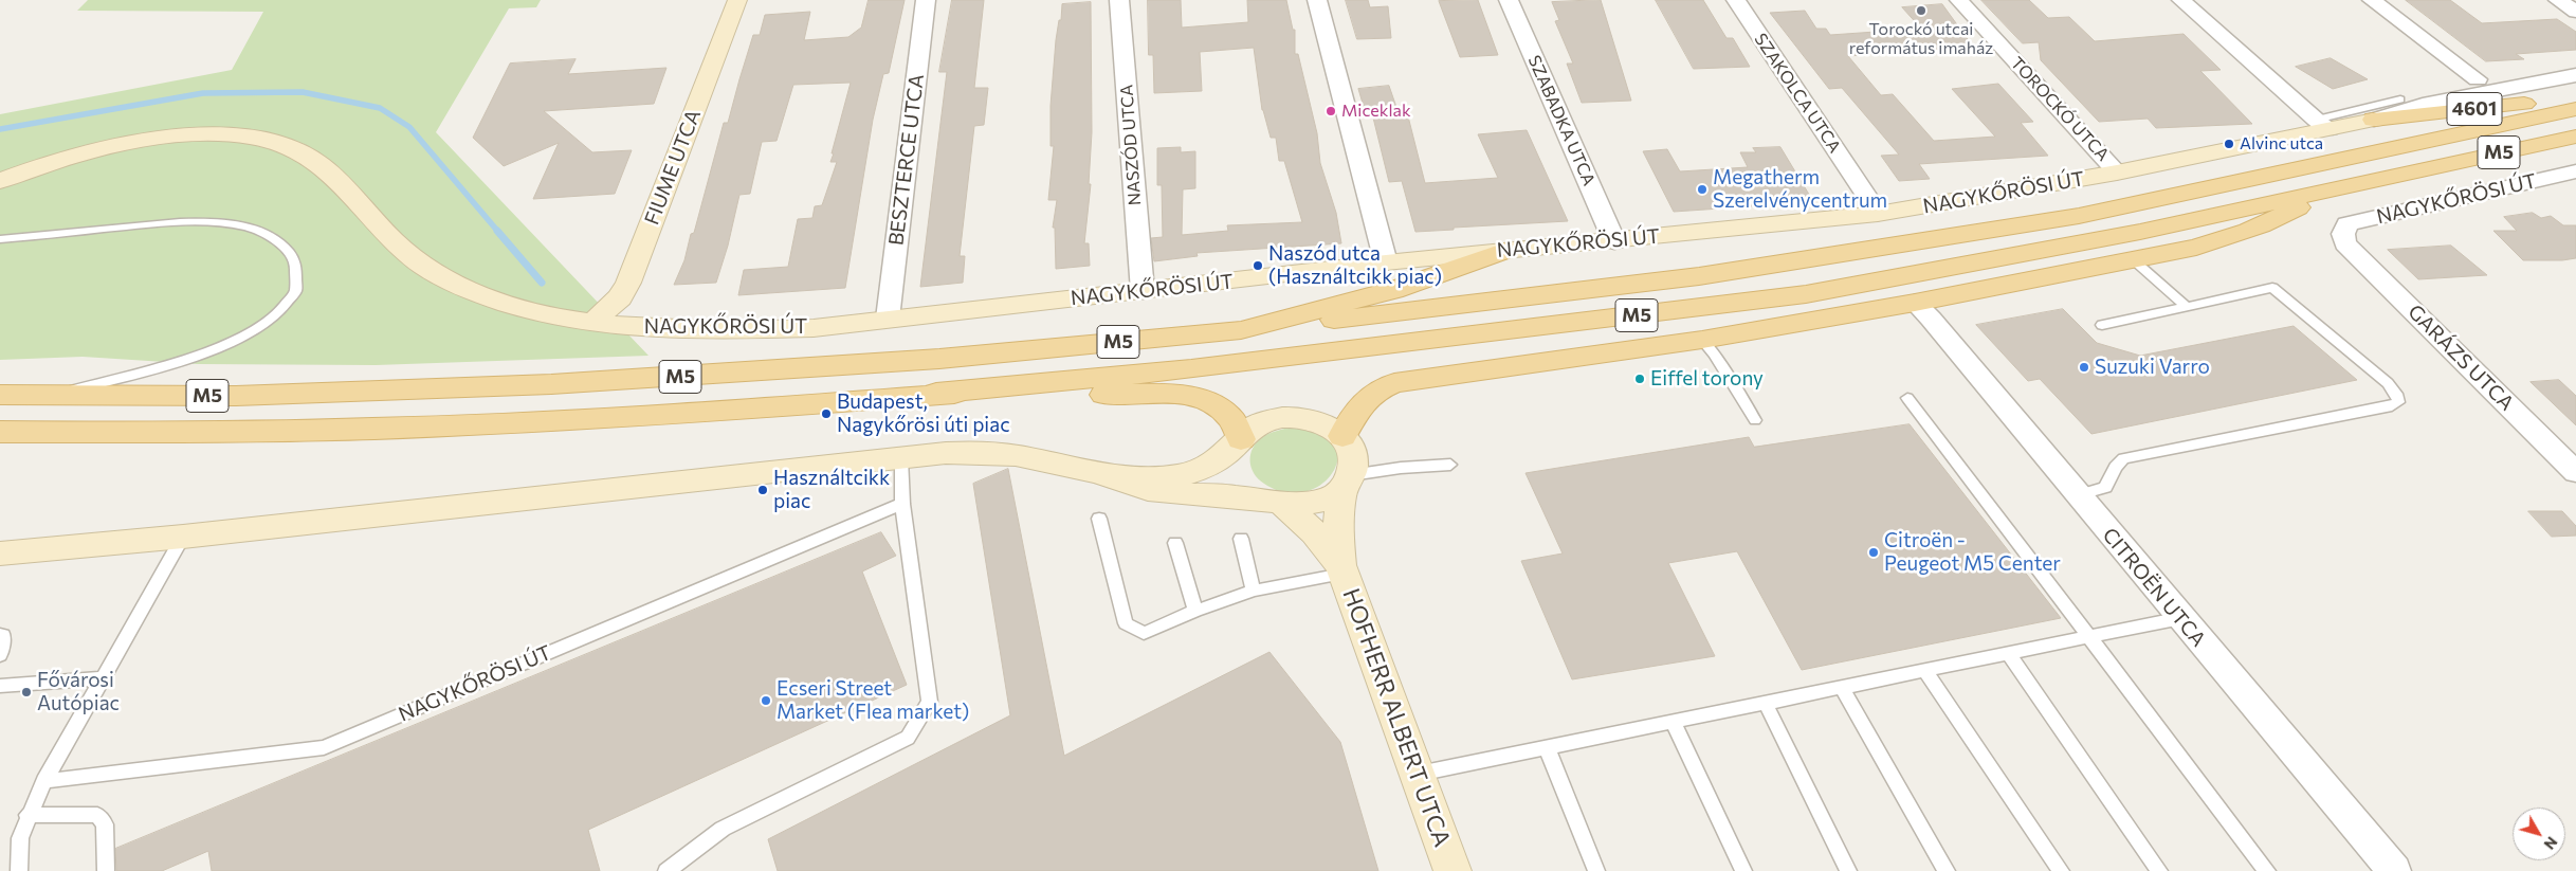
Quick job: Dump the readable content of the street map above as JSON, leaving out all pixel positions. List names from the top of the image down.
{
  "streets": {
    "main road": [
      "4601",
      "M5",
      "FIUME UTCA",
      "NAGYKŐRÖSI ÚT",
      "HOFHERR ALBERT UTCA"
    ],
    "street": [
      "SZAKOLCA UTCA",
      "TOROCKÓ UTCA",
      "SZABADKA UTCA",
      "NASZÓD UTCA",
      "BESZTERCE UTCA",
      "GARÁZS UTCA",
      "CITROËN UTCA"
    ]
  },
  "crossings": [
    ["SZAKOLCA UTCA", "NAGYKŐRÖSI ÚT"],
    ["TOROCKÓ UTCA", "NAGYKŐRÖSI ÚT"],
    ["4601", "NAGYKŐRÖSI ÚT"],
    ["SZABADKA UTCA", "NAGYKŐRÖSI ÚT"],
    ["NASZÓD UTCA", "NAGYKŐRÖSI ÚT"],
    ["M5", "NAGYKŐRÖSI ÚT"],
    ["BESZTERCE UTCA", "NAGYKŐRÖSI ÚT"],
    ["FIUME UTCA", "NAGYKŐRÖSI ÚT"],
    ["NAGYKŐRÖSI ÚT", "GARÁZS UTCA"]
  ],
  "places": [
    "Torockó utcai református imaház",
    "Miceklak",
    "Alvinc utca",
    "Megatherm Szerelvénycentrum",
    "Naszód utca (Használtcikk piac)",
    "Suzuki Varro",
    "Eiffel torony",
    "Budapest, Nagykőrösi úti piac",
    "Használtcikk piac",
    "Citroën - Peugeot M5 Center",
    "Fővárosi Autópiac",
    "Ecseri Street Market (Flea market)"
  ],
  "north": "bottom right"
}
